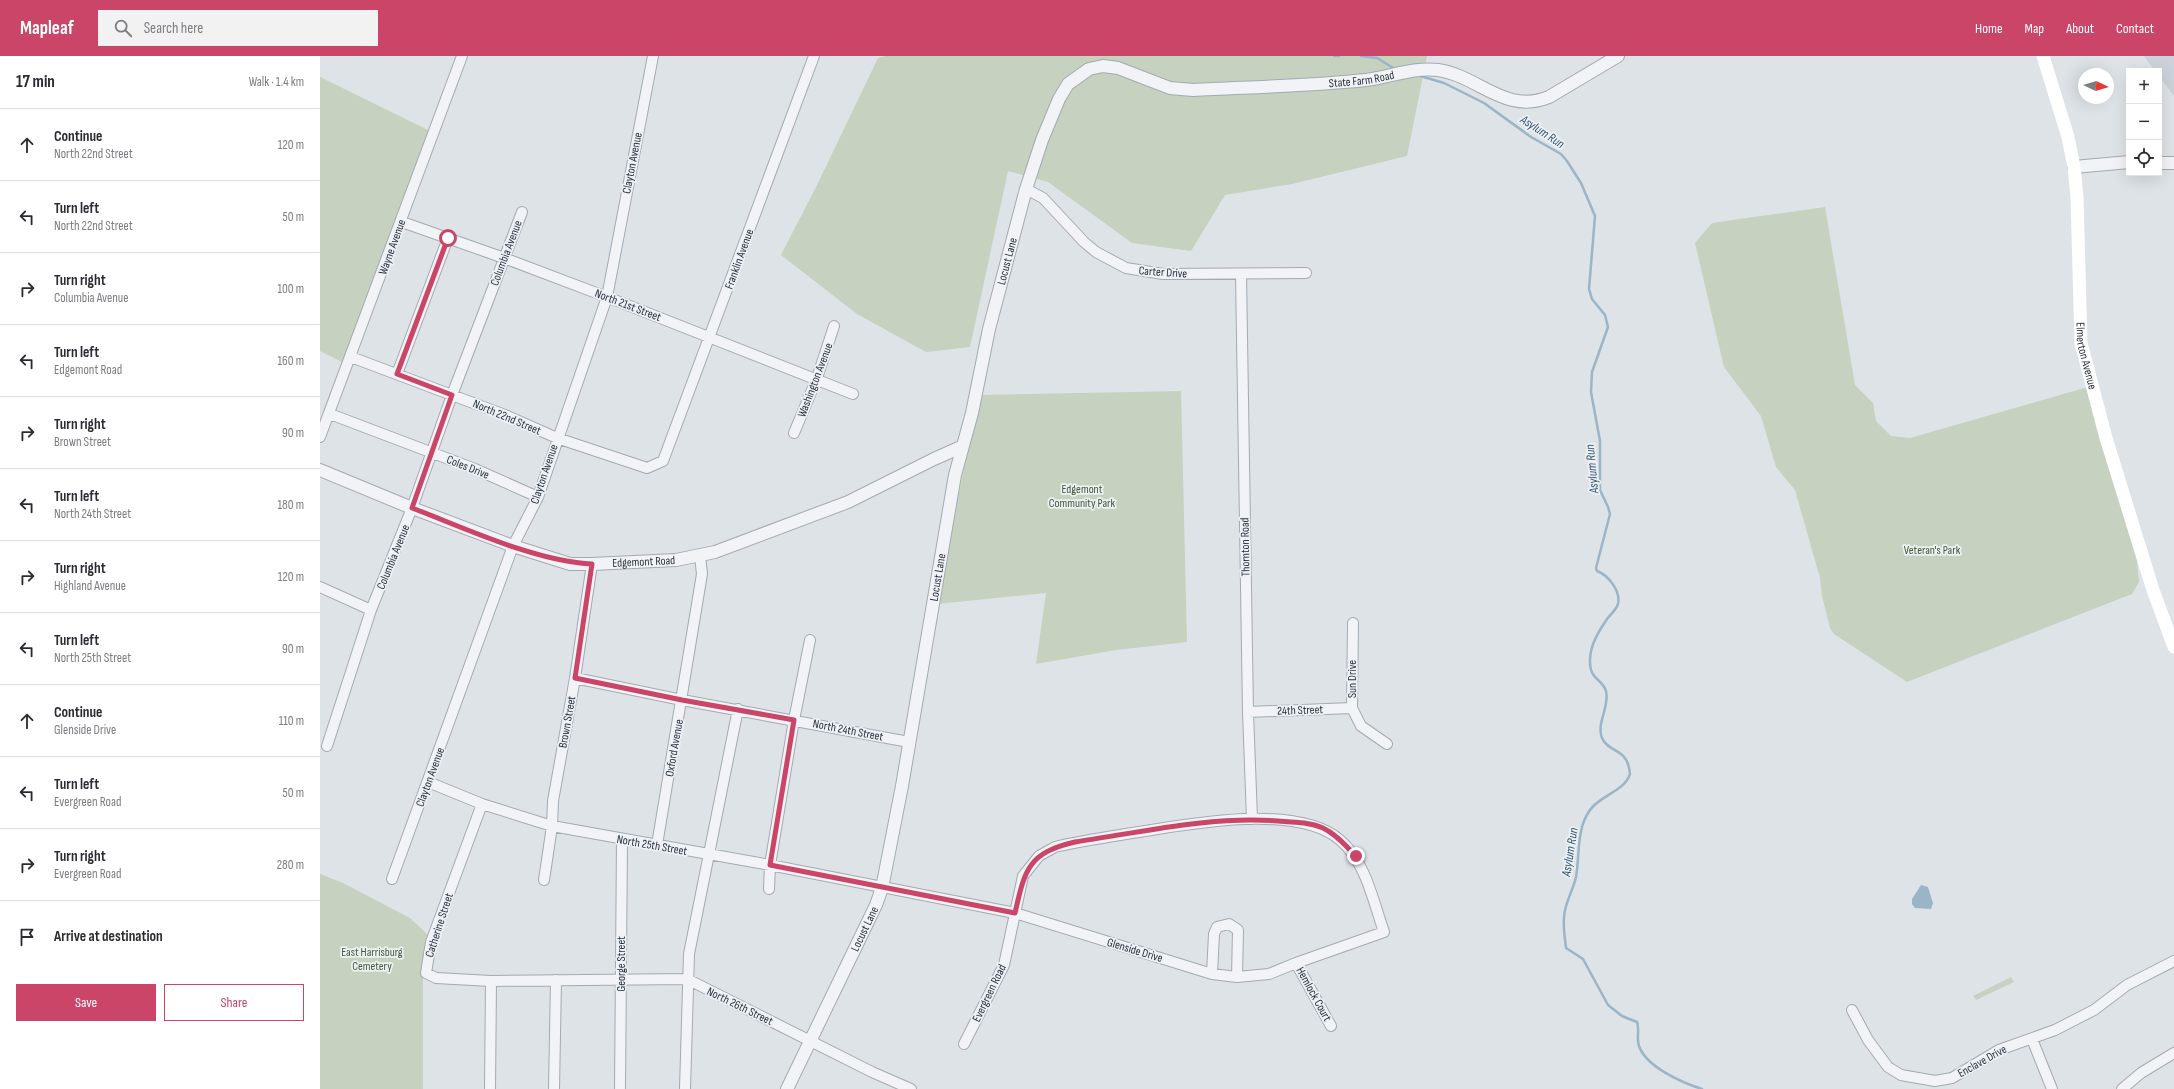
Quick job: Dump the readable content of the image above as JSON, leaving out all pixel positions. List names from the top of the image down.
{
  "streets": {
    "main road": ["Elmerton Avenue"],
    "street": [
      "State Farm Road",
      "Clayton Avenue",
      "Wayne Avenue",
      "Columbia Avenue",
      "Franklin Avenue",
      "Locust Lane",
      "Carter Drive",
      "North 21st Street",
      "Washington Avenue",
      "North 22nd Street",
      "Coles Drive",
      "Thornton Road",
      "Edgemont Road",
      "Sun Drive",
      "24th Street",
      "Brown Street",
      "North 24th Street",
      "Oxford Avenue",
      "North 25th Street",
      "Catherine Street",
      "Glenside Drive",
      "George Street",
      "Evergreen Road",
      "Hemlock Court",
      "North 26th Street",
      "Enclave Drive"
    ]
  },
  "crossings": [
    ["State Farm Road", "Locust Lane"],
    ["Clayton Avenue", "North 21st Street"],
    ["Clayton Avenue", "North 22nd Street"],
    ["Clayton Avenue", "Coles Drive"],
    ["Clayton Avenue", "Edgemont Road"],
    ["Clayton Avenue", "North 25th Street"],
    ["Wayne Avenue", "North 21st Street"],
    ["Wayne Avenue", "North 22nd Street"],
    ["Wayne Avenue", "Coles Drive"],
    ["Columbia Avenue", "North 21st Street"],
    ["Columbia Avenue", "North 22nd Street"],
    ["Columbia Avenue", "Coles Drive"],
    ["Columbia Avenue", "Edgemont Road"],
    ["Franklin Avenue", "North 21st Street"],
    ["Franklin Avenue", "North 22nd Street"],
    ["Locust Lane", "Carter Drive"],
    ["Locust Lane", "Edgemont Road"],
    ["Locust Lane", "North 24th Street"],
    ["Locust Lane", "North 25th Street"],
    ["Locust Lane", "Glenside Drive"],
    ["Locust Lane", "North 26th Street"],
    ["Carter Drive", "Thornton Road"],
    ["North 21st Street", "Washington Avenue"],
    ["Thornton Road", "24th Street"],
    ["Thornton Road", "Evergreen Road"],
    ["Edgemont Road", "Brown Street"],
    ["Edgemont Road", "Oxford Avenue"],
    ["Sun Drive", "24th Street"],
    ["Brown Street", "North 24th Street"],
    ["Brown Street", "North 25th Street"],
    ["North 24th Street", "Oxford Avenue"],
    ["Oxford Avenue", "North 25th Street"],
    ["North 25th Street", "Catherine Street"],
    ["North 25th Street", "Glenside Drive"],
    ["North 25th Street", "George Street"],
    ["Catherine Street", "North 26th Street"],
    ["Glenside Drive", "Evergreen Road"],
    ["Glenside Drive", "Hemlock Court"],
    ["George Street", "North 26th Street"]
  ],
  "water": ["Asylum Run"],
  "parks": ["Edgemont Community Park", "Veteran's Park", "East Harrisburg Cemetery"],
  "north": "right",
  "page": {
    "header": "Mapleaf",
    "search": "Search here",
    "nav": [
      "Home",
      "Map",
      "About",
      "Contact"
    ],
    "heading": ["17 min", "Walk · 1.4 km"],
    "map_buttons": ["+", "−"],
    "list": [
      ["Continue", "North 22nd Street", "120 m"],
      ["Turn left", "North 22nd Street", "50 m"],
      ["Turn right", "Columbia Avenue", "100 m"],
      ["Turn left", "Edgemont Road", "160 m"],
      ["Turn right", "Brown Street", "90 m"],
      ["Turn left", "North 24th Street", "180 m"],
      ["Turn right", "Highland Avenue", "120 m"],
      ["Turn left", "North 25th Street", "90 m"],
      ["Continue", "Glenside Drive", "110 m"],
      ["Turn left", "Evergreen Road", "50 m"],
      ["Turn right", "Evergreen Road", "280 m"],
      "Arrive at destination"
    ],
    "buttons": ["Save", "Share"]
  }
}
